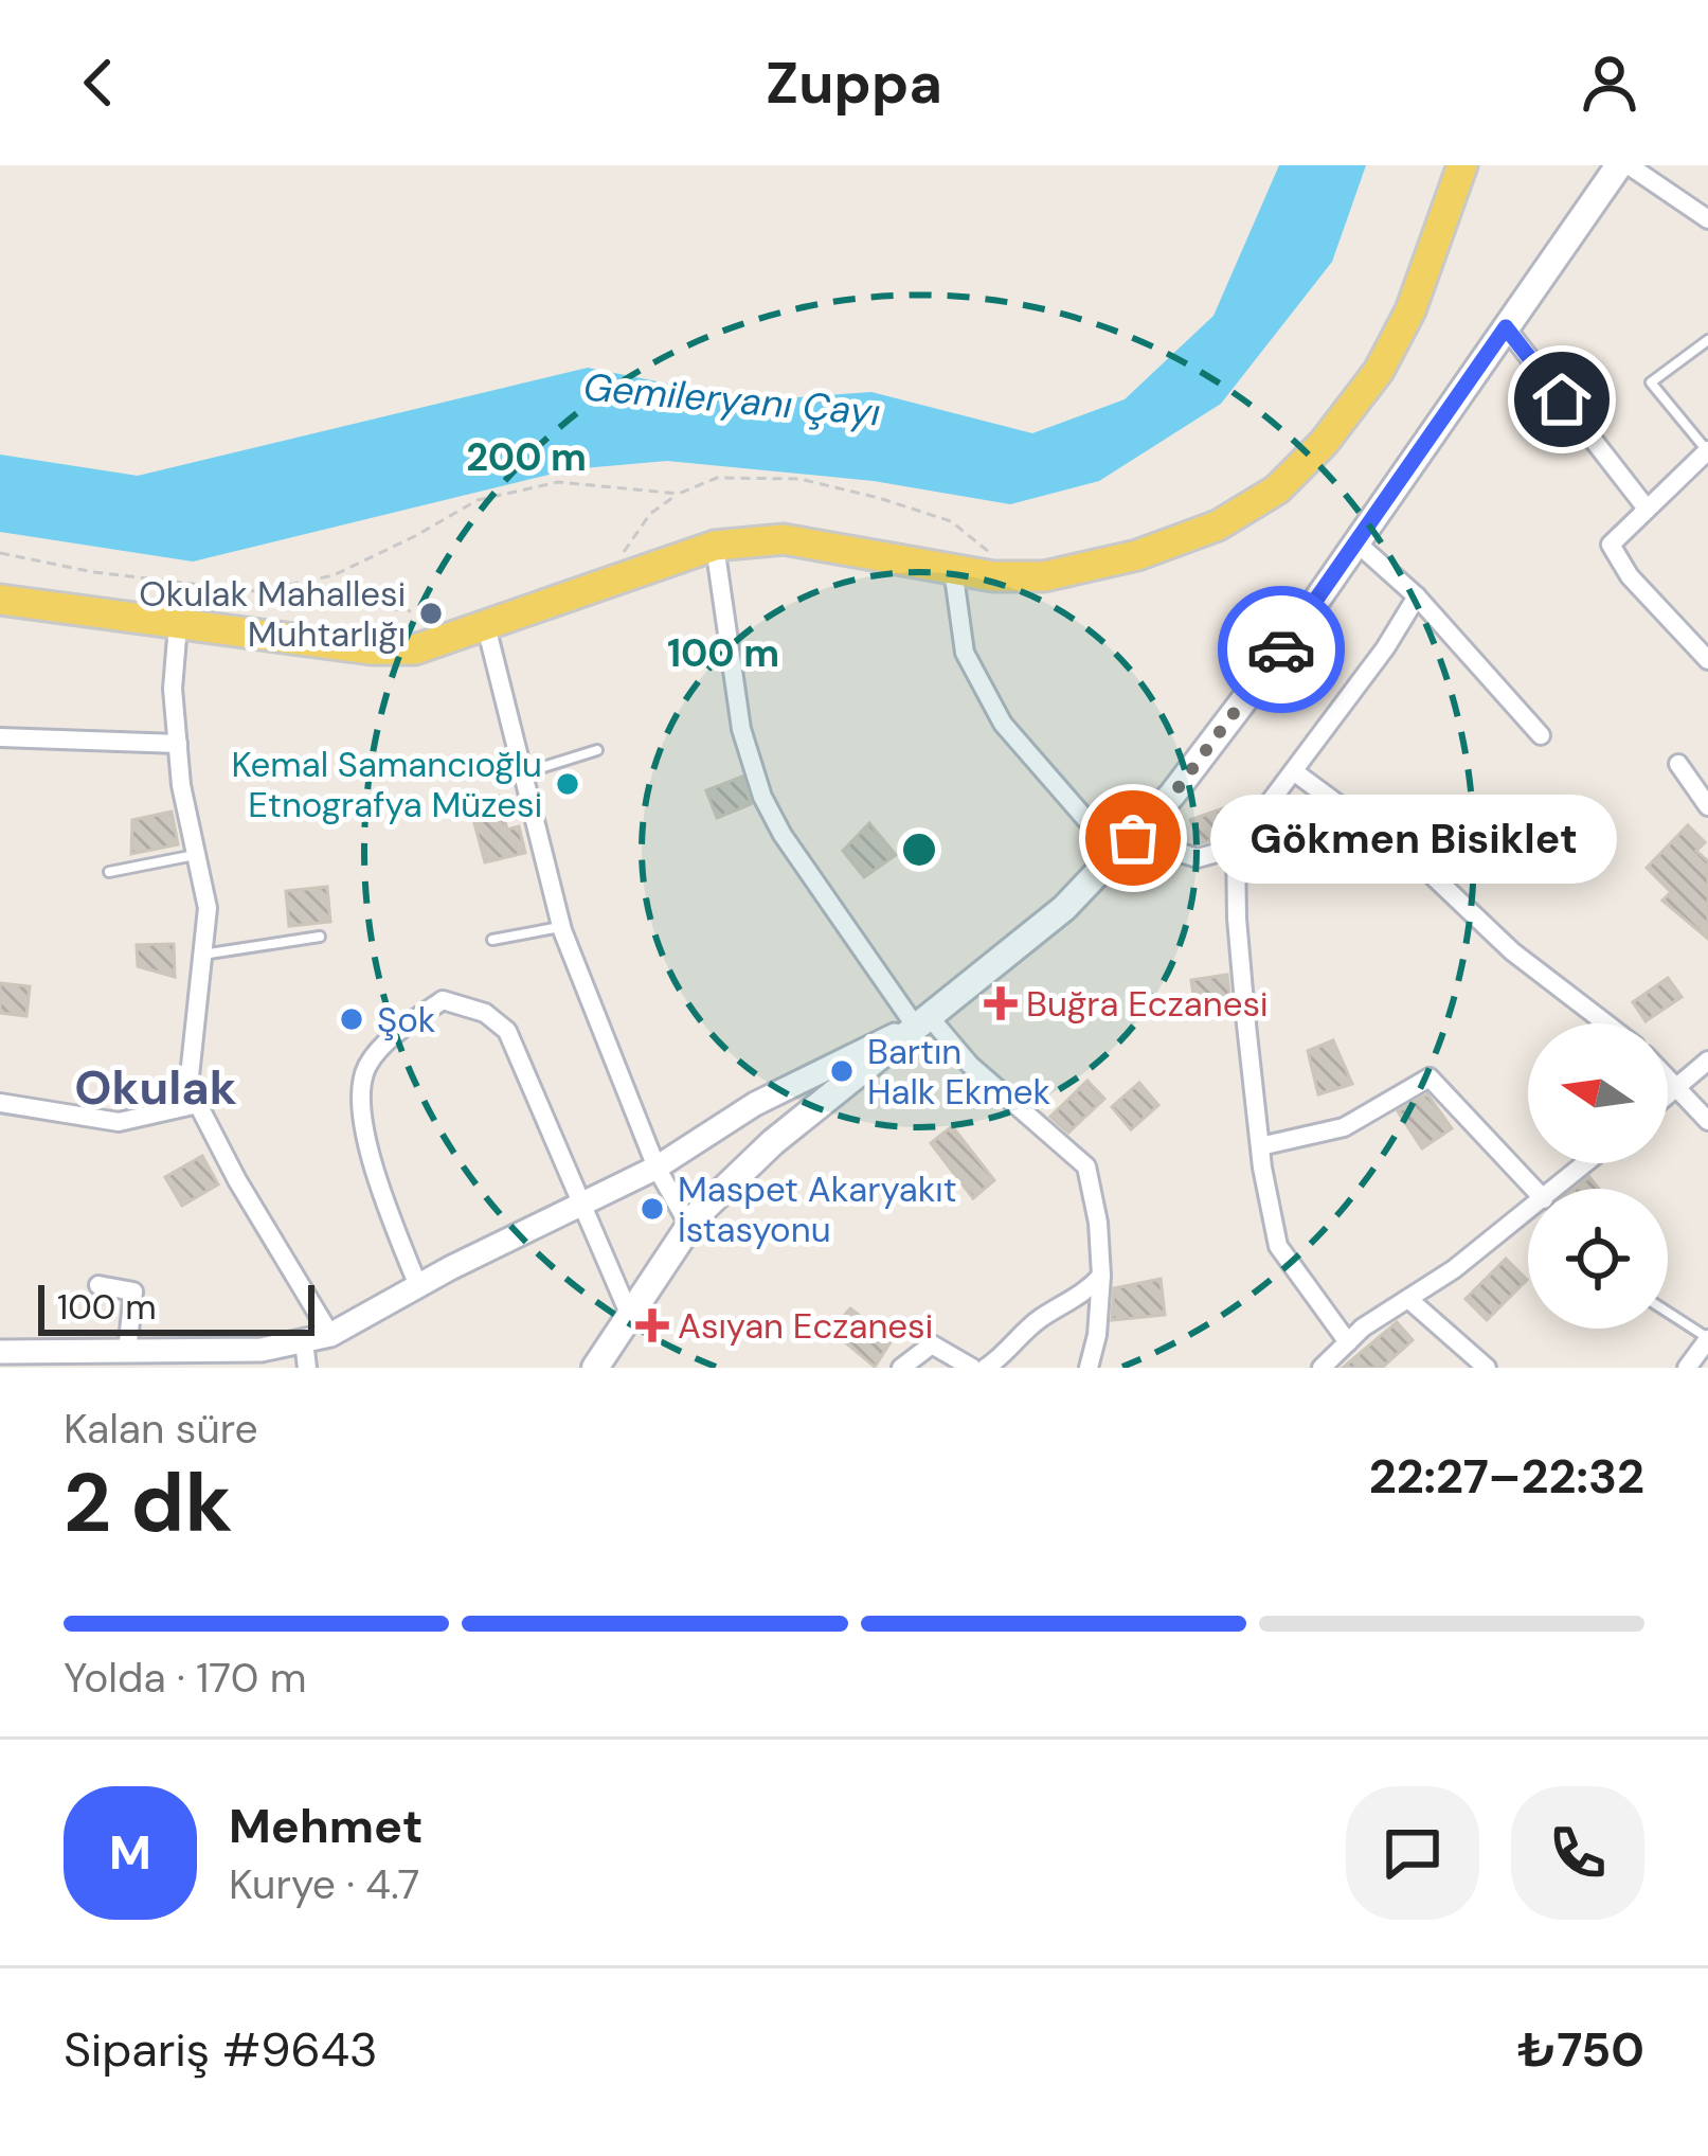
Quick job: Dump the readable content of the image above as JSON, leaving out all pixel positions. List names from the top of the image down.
{
  "districts": ["Okulak"],
  "water": ["Gemileryanı Çayı"],
  "places": {
    "other": [
      "Okulak Mahallesi Muhtarlığı",
      "Kemal Samancıoğlu Etnografya Müzesi",
      "Gökmen Bisiklet",
      "Şok",
      "Bartın Halk Ekmek",
      "Maspet Akaryakıt İstasyonu"
    ],
    "health": ["Buğra Eczanesi", "Asıyan Eczanesi"]
  },
  "scale_bar": "100 m",
  "north": "left",
  "page": {
    "header": "Zuppa",
    "bubble": "Gökmen Bisiklet",
    "scale": "100 m",
    "heading": ["2 dk", "Kalan süre", "22:27–22:32"],
    "panel": [
      "Mehmet",
      "Kurye · 4.7",
      "Sipariş #9643",
      "₺750"
    ],
    "bar": "Yolda · 170 m",
    "round": "M"
  },
  "rings": ["200 m", "100 m"]
}
